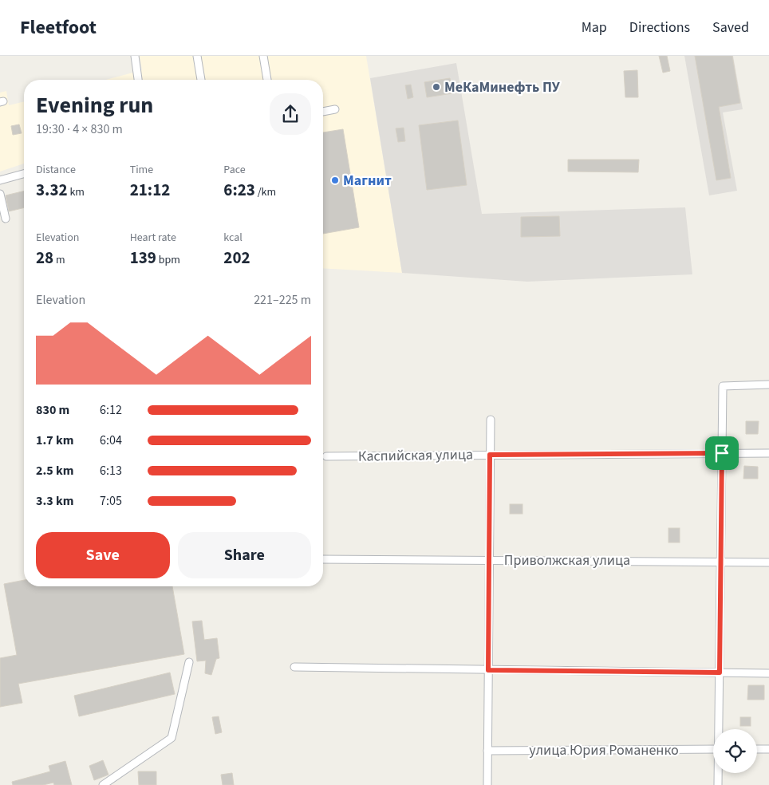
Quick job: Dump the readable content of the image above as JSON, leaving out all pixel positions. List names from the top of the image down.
{
  "streets": {
    "street": ["Каспийская улица", "Приволжская улица", "улица Юрия Романенко"]
  },
  "places": ["МеКаМинефть ПУ", "Магнит"],
  "page": {
    "header": "Fleetfoot",
    "nav": ["Map", "Directions", "Saved"],
    "heading": ["Evening run", "19:30 · 4 × 830 m"],
    "stats": [
      ["Distance", "3.32 km"],
      ["Time", "21:12"],
      ["Pace", "6:23 /km"],
      ["Elevation", "28 m"],
      ["Heart rate", "139 bpm"],
      ["kcal", "202"]
    ],
    "chart": ["Elevation", "221–225 m"],
    "list": [
      {
        "name": "830 m",
        "note": "6:12"
      },
      {
        "name": "1.7 km",
        "note": "6:04"
      },
      {
        "name": "2.5 km",
        "note": "6:13"
      },
      {
        "name": "3.3 km",
        "note": "7:05"
      }
    ],
    "buttons": ["Save", "Share"]
  }
}
